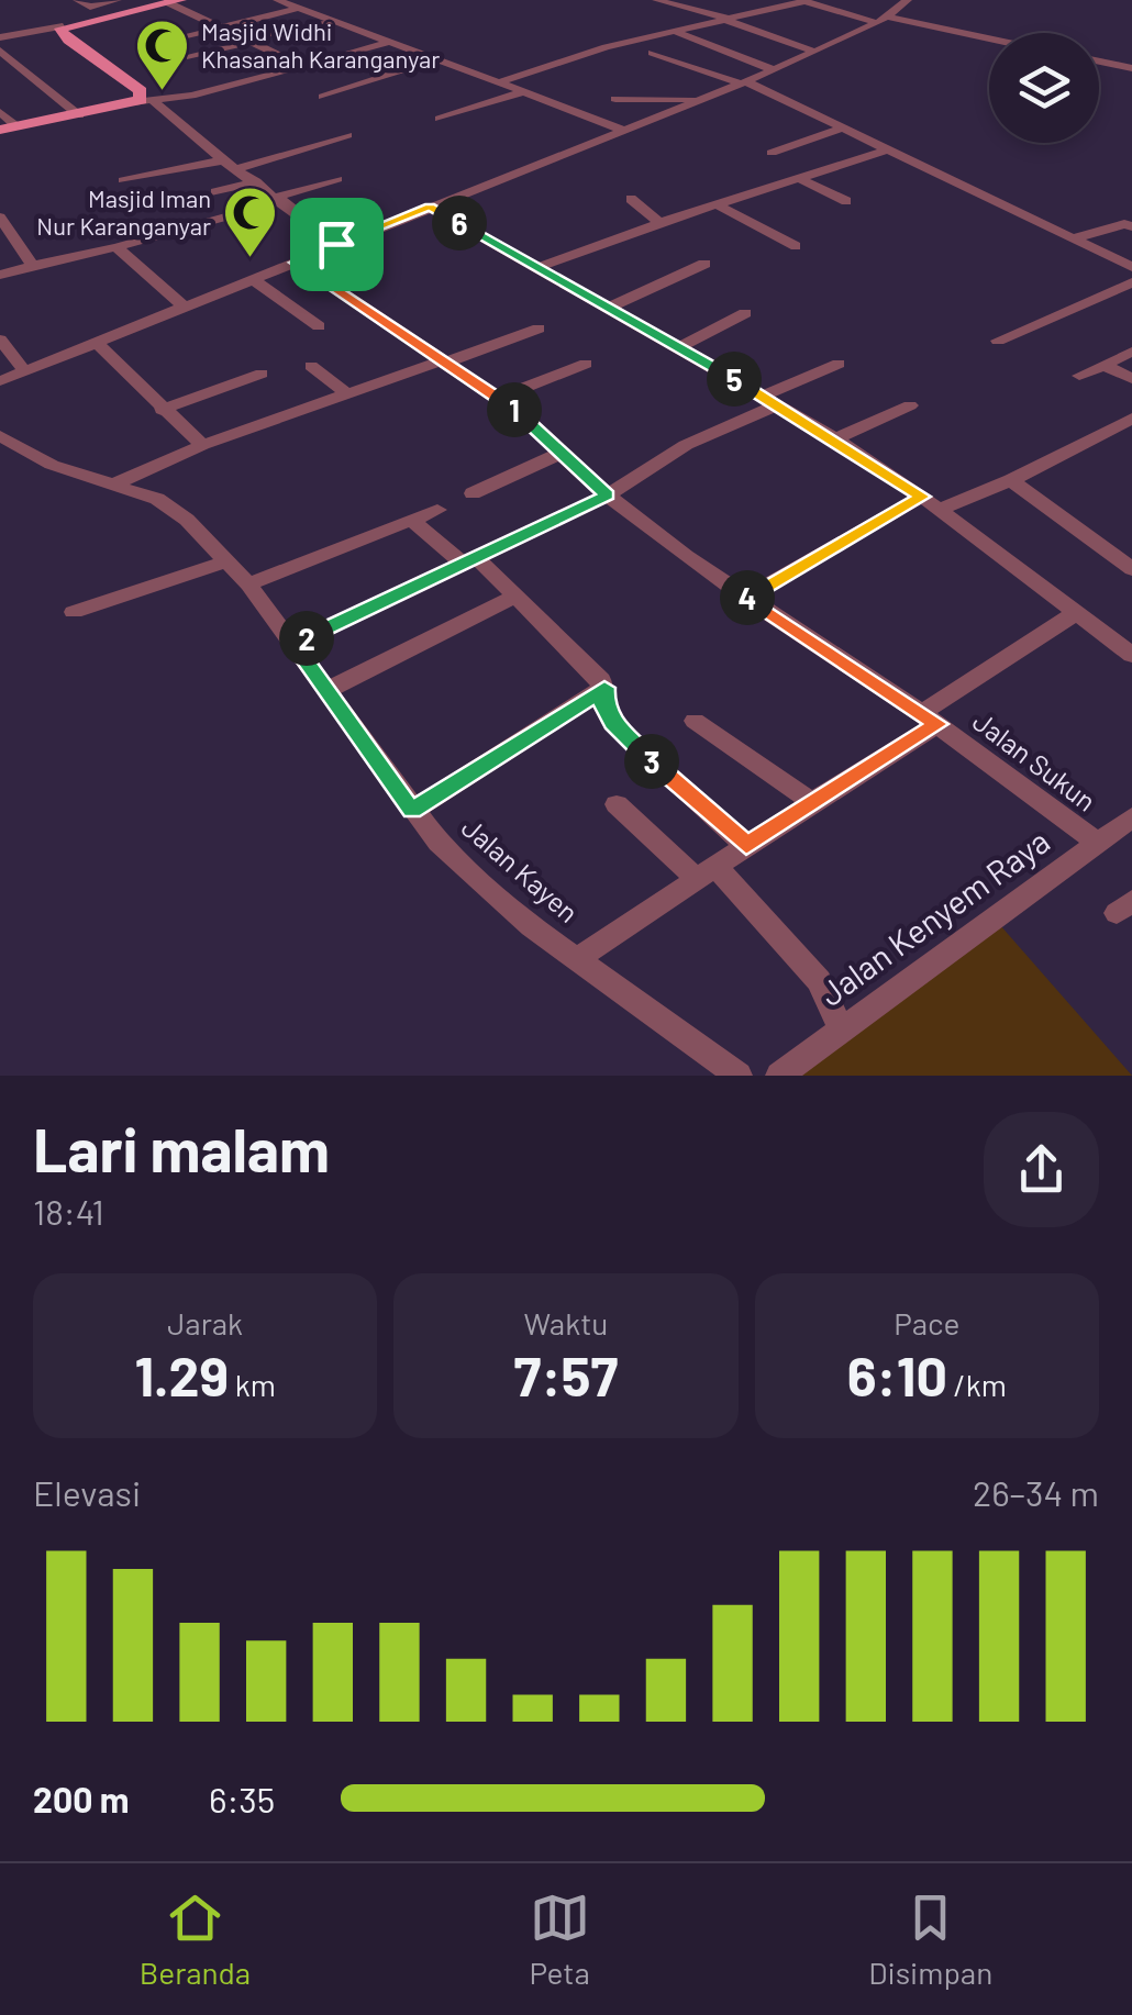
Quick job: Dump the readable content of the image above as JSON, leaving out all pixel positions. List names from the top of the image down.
{
  "streets": {
    "street": ["Jalan Sukun", "Jalan Kayen", "Jalan Kenyem Raya"]
  },
  "crossings": [
    ["Jalan Sukun", "Jalan Kenyem Raya"]
  ],
  "places": {
    "mosque": ["Masjid Widhi Khasanah Karanganyar", "Masjid Iman Nur Karanganyar"]
  },
  "page": {
    "pins": [
      "6",
      "5",
      "1",
      "4",
      "2",
      "3"
    ],
    "heading": ["Lari malam", "18:41"],
    "stats": [
      ["Jarak", "1.29 km"],
      ["Waktu", "7:57"],
      ["Pace", "6:10 /km"]
    ],
    "chart": ["Elevasi", "26–34 m"],
    "list": [
      {
        "name": "200 m",
        "note": "6:35"
      }
    ],
    "tabs": ["Beranda", "Peta", "Disimpan"]
  }
}
